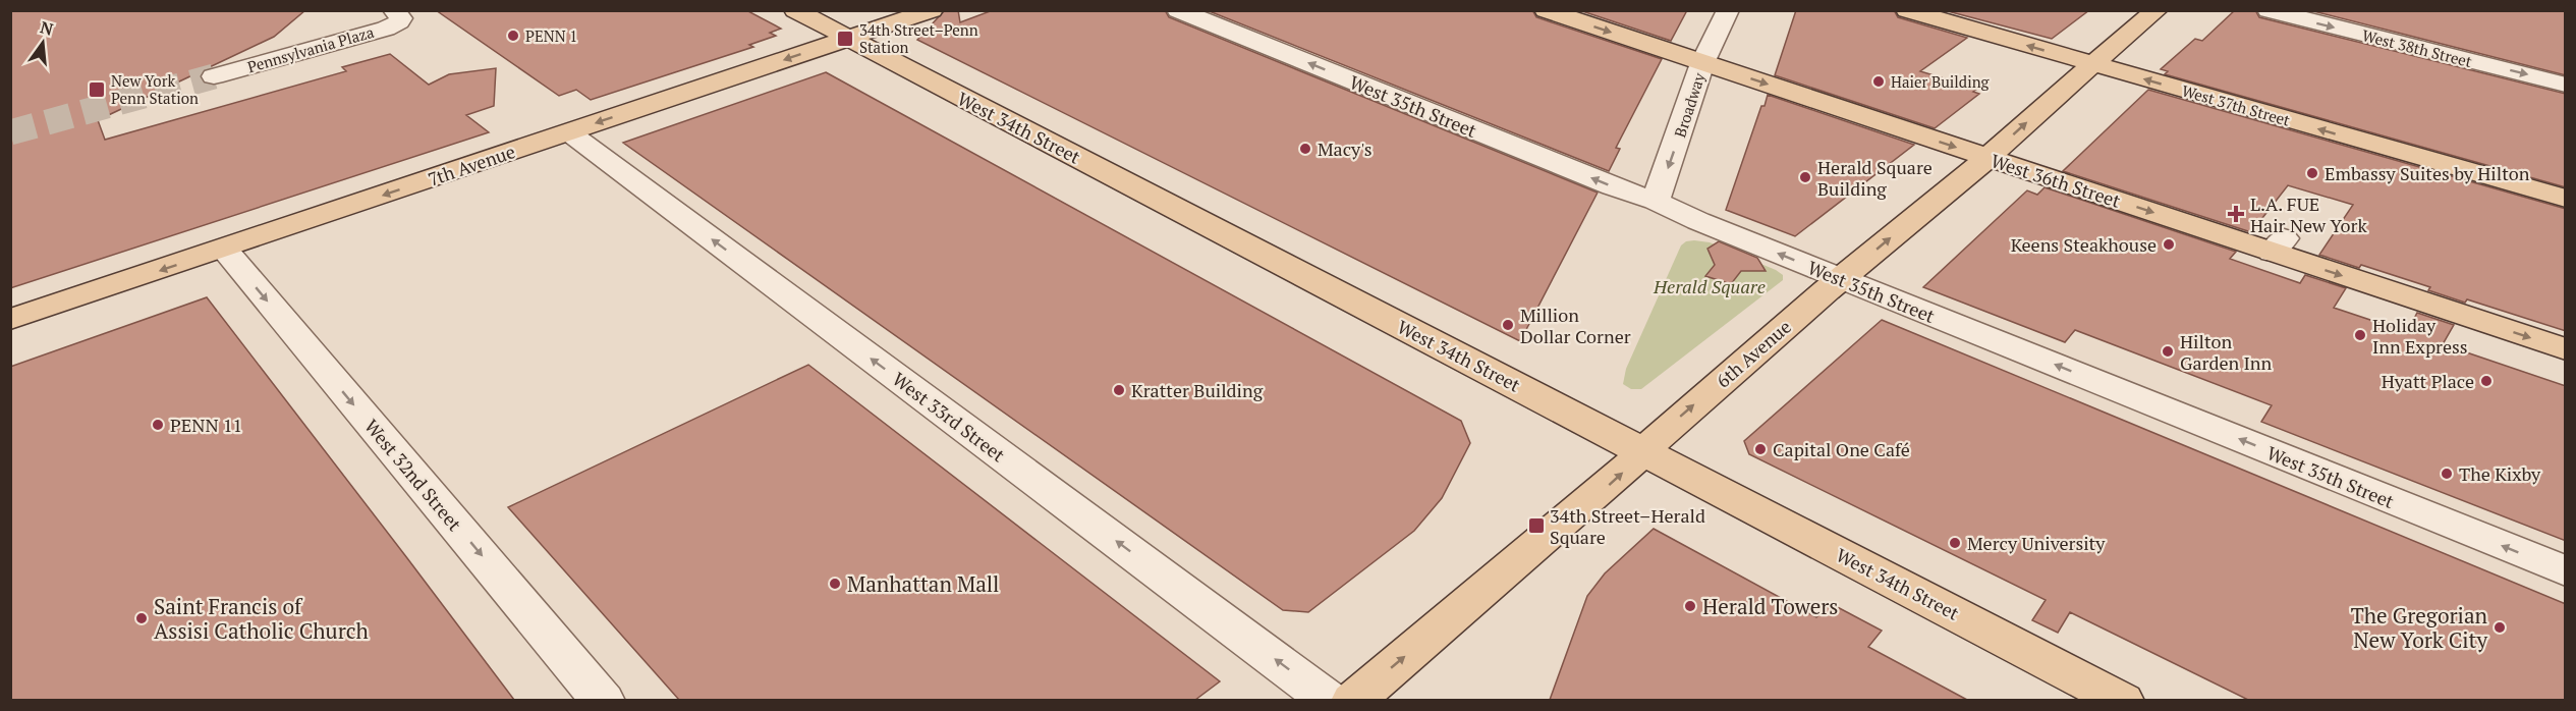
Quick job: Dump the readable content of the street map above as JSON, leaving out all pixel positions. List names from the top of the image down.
{
  "streets": {
    "main road": [
      "West 37th Street",
      "West 34th Street",
      "7th Avenue",
      "West 36th Street",
      "6th Avenue"
    ],
    "street": [
      "West 38th Street",
      "Pennsylvania Plaza",
      "Broadway",
      "West 35th Street",
      "West 33rd Street",
      "West 32nd Street"
    ]
  },
  "crossings": [
    ["Broadway", "West 35th Street"],
    ["Broadway", "West 36th Street"],
    ["West 37th Street", "6th Avenue"],
    ["West 35th Street", "6th Avenue"],
    ["West 34th Street", "7th Avenue"],
    ["West 34th Street", "6th Avenue"],
    ["7th Avenue", "West 33rd Street"],
    ["7th Avenue", "West 32nd Street"],
    ["West 36th Street", "6th Avenue"]
  ],
  "one_way": [
    "West 38th Street",
    "Broadway",
    "West 37th Street",
    "West 35th Street",
    "7th Avenue",
    "West 36th Street",
    "6th Avenue",
    "West 33rd Street",
    "West 32nd Street"
  ],
  "parks": ["Herald Square"],
  "places": {
    "other": [
      "PENN 1",
      "Haier Building",
      "Macy's",
      "Embassy Suites by Hilton",
      "Herald Square Building",
      "Keens Steakhouse",
      "Million Dollar Corner",
      "Holiday Inn Express",
      "Hilton Garden Inn",
      "Hyatt Place",
      "Kratter Building",
      "PENN 11",
      "Capital One Café",
      "The Kixby",
      "Mercy University",
      "Manhattan Mall",
      "Herald Towers",
      "Saint Francis of Assisi Catholic Church",
      "The Gregorian New York City"
    ],
    "transit": ["34th Street–Penn Station", "New York Penn Station", "34th Street–Herald Square"],
    "health": ["L.A. FUE Hair New York"]
  },
  "north": "top"
}
